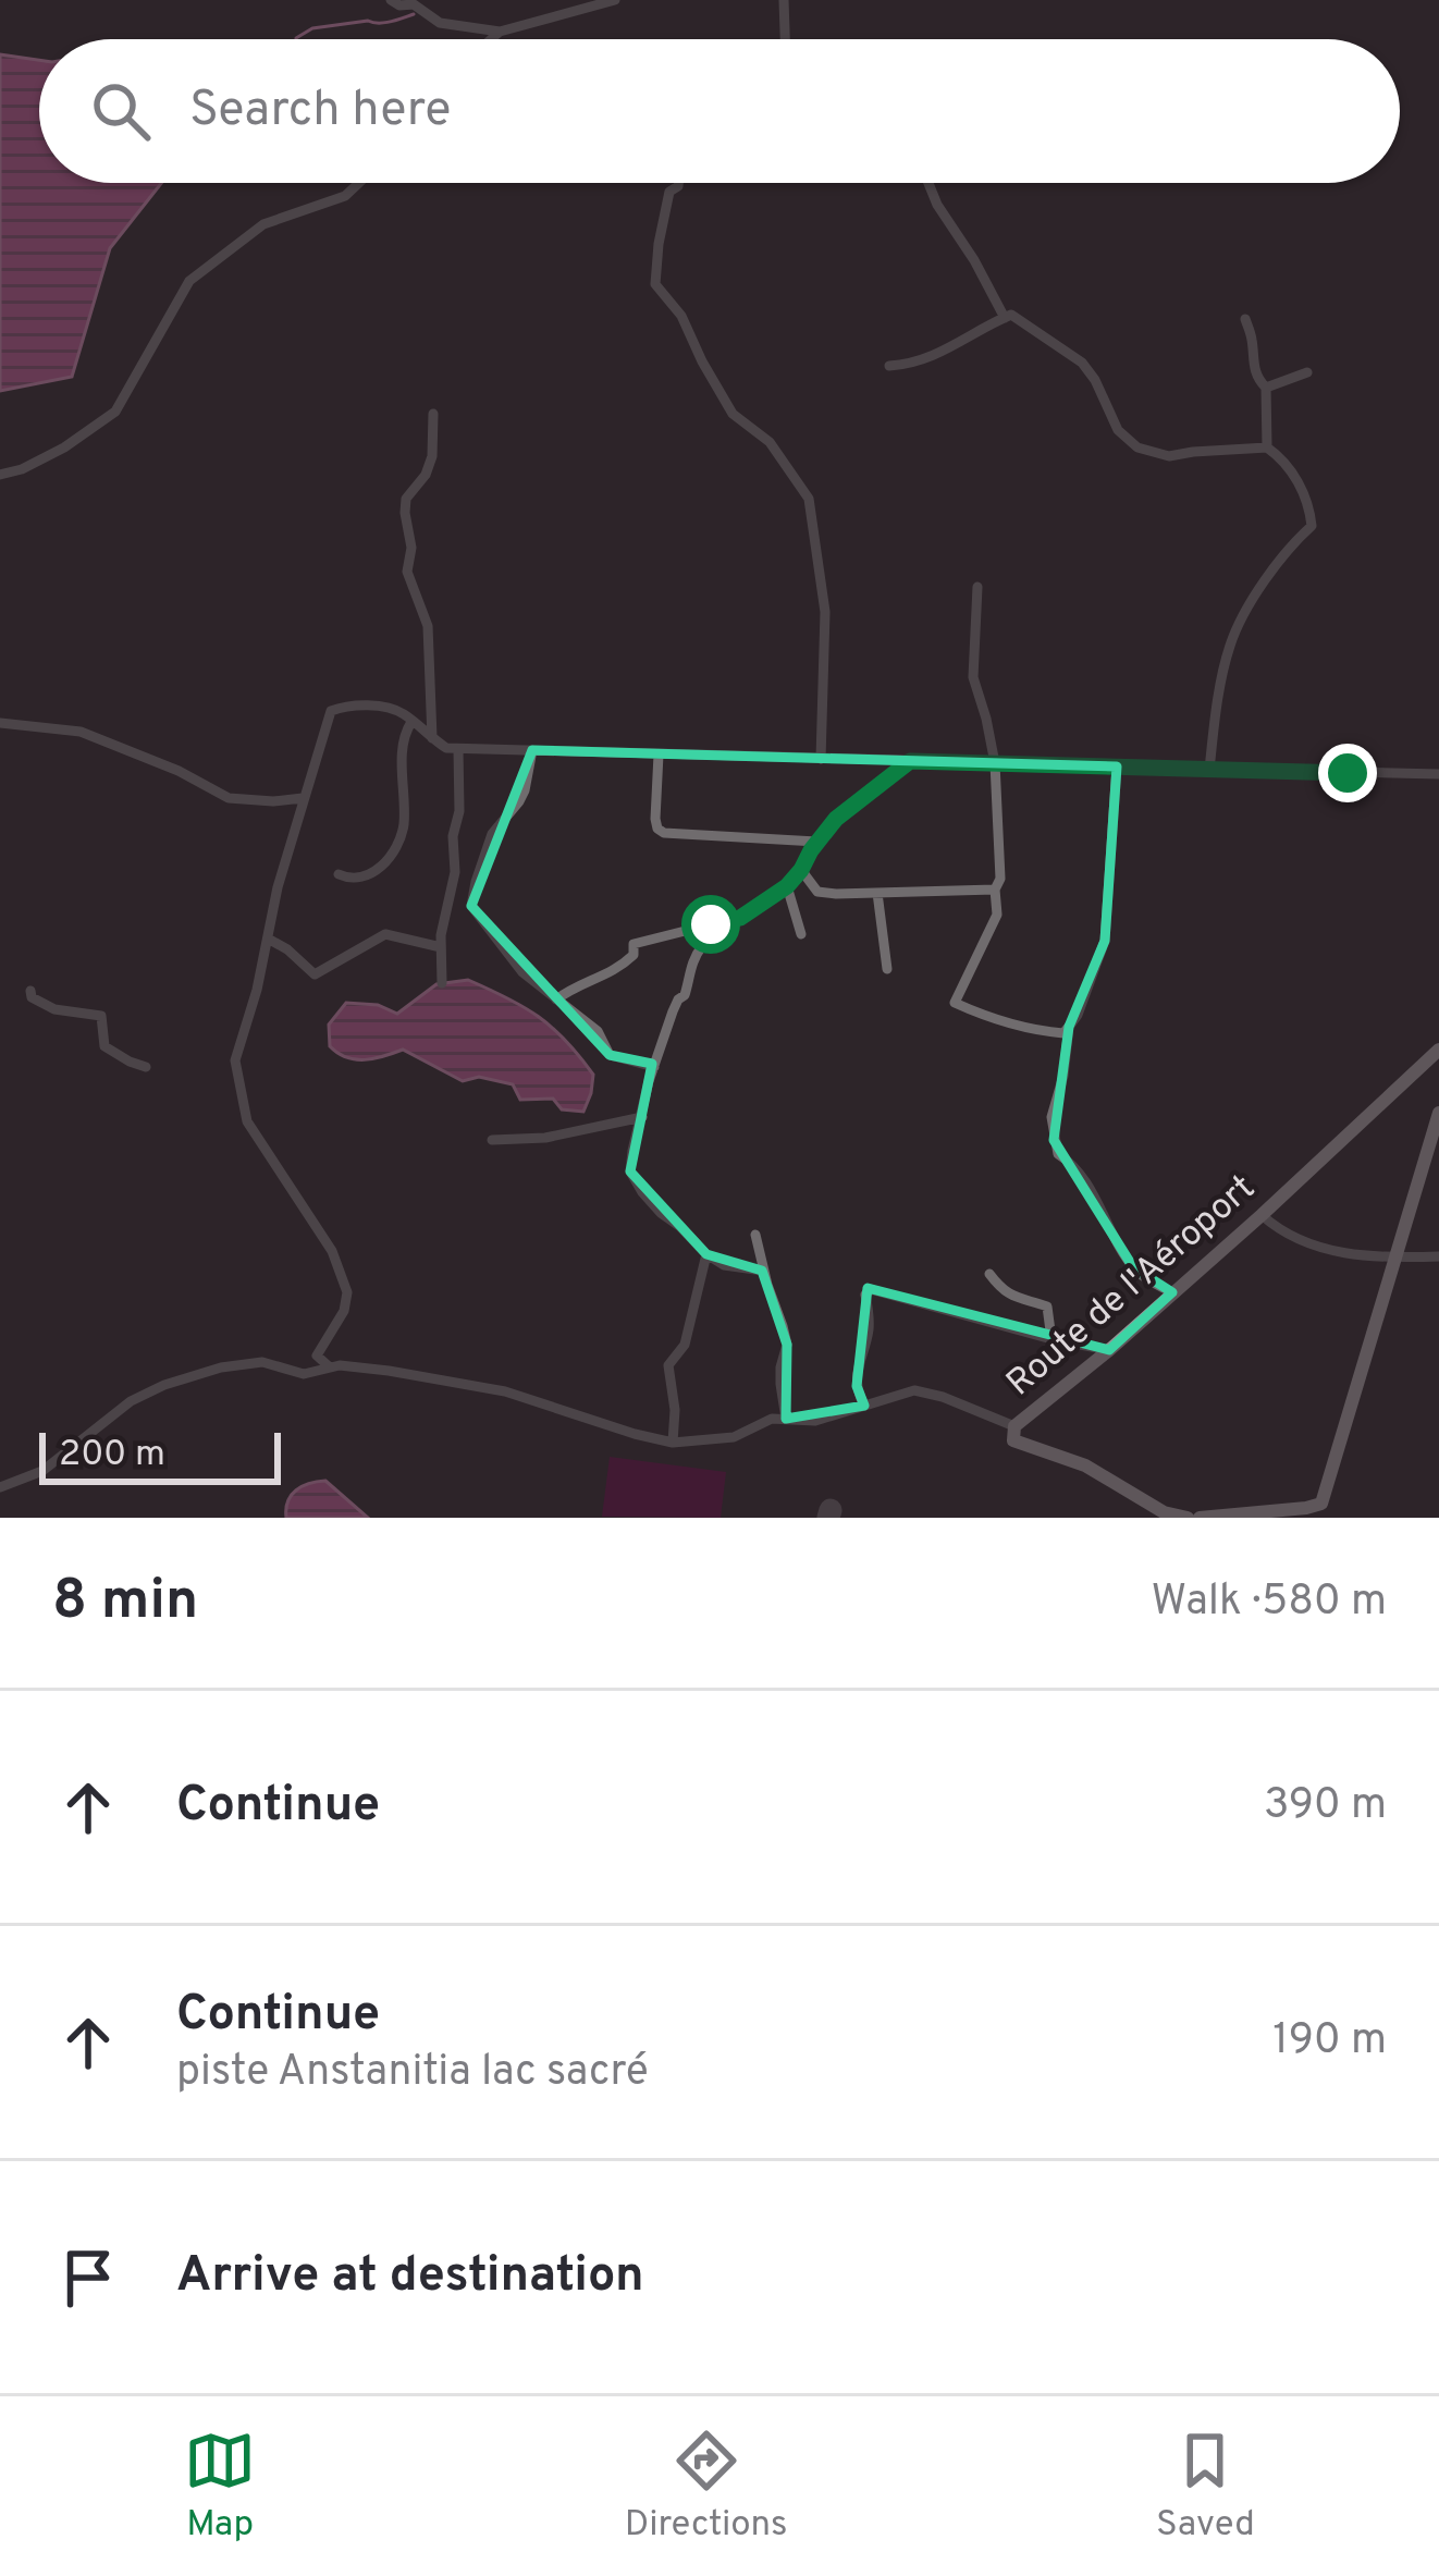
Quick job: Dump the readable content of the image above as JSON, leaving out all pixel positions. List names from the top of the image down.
{
  "streets": {
    "main road": ["Route de l'Aéroport"]
  },
  "scale_bar": "200 m",
  "page": {
    "search": "Search here",
    "scale": "200 m",
    "heading": ["8 min", "Walk · 580 m"],
    "list": [
      ["Continue", "390 m"],
      ["Continue", "piste Anstanitia lac sacré", "190 m"],
      "Arrive at destination"
    ],
    "nav": ["Map", "Directions", "Saved"]
  }
}
